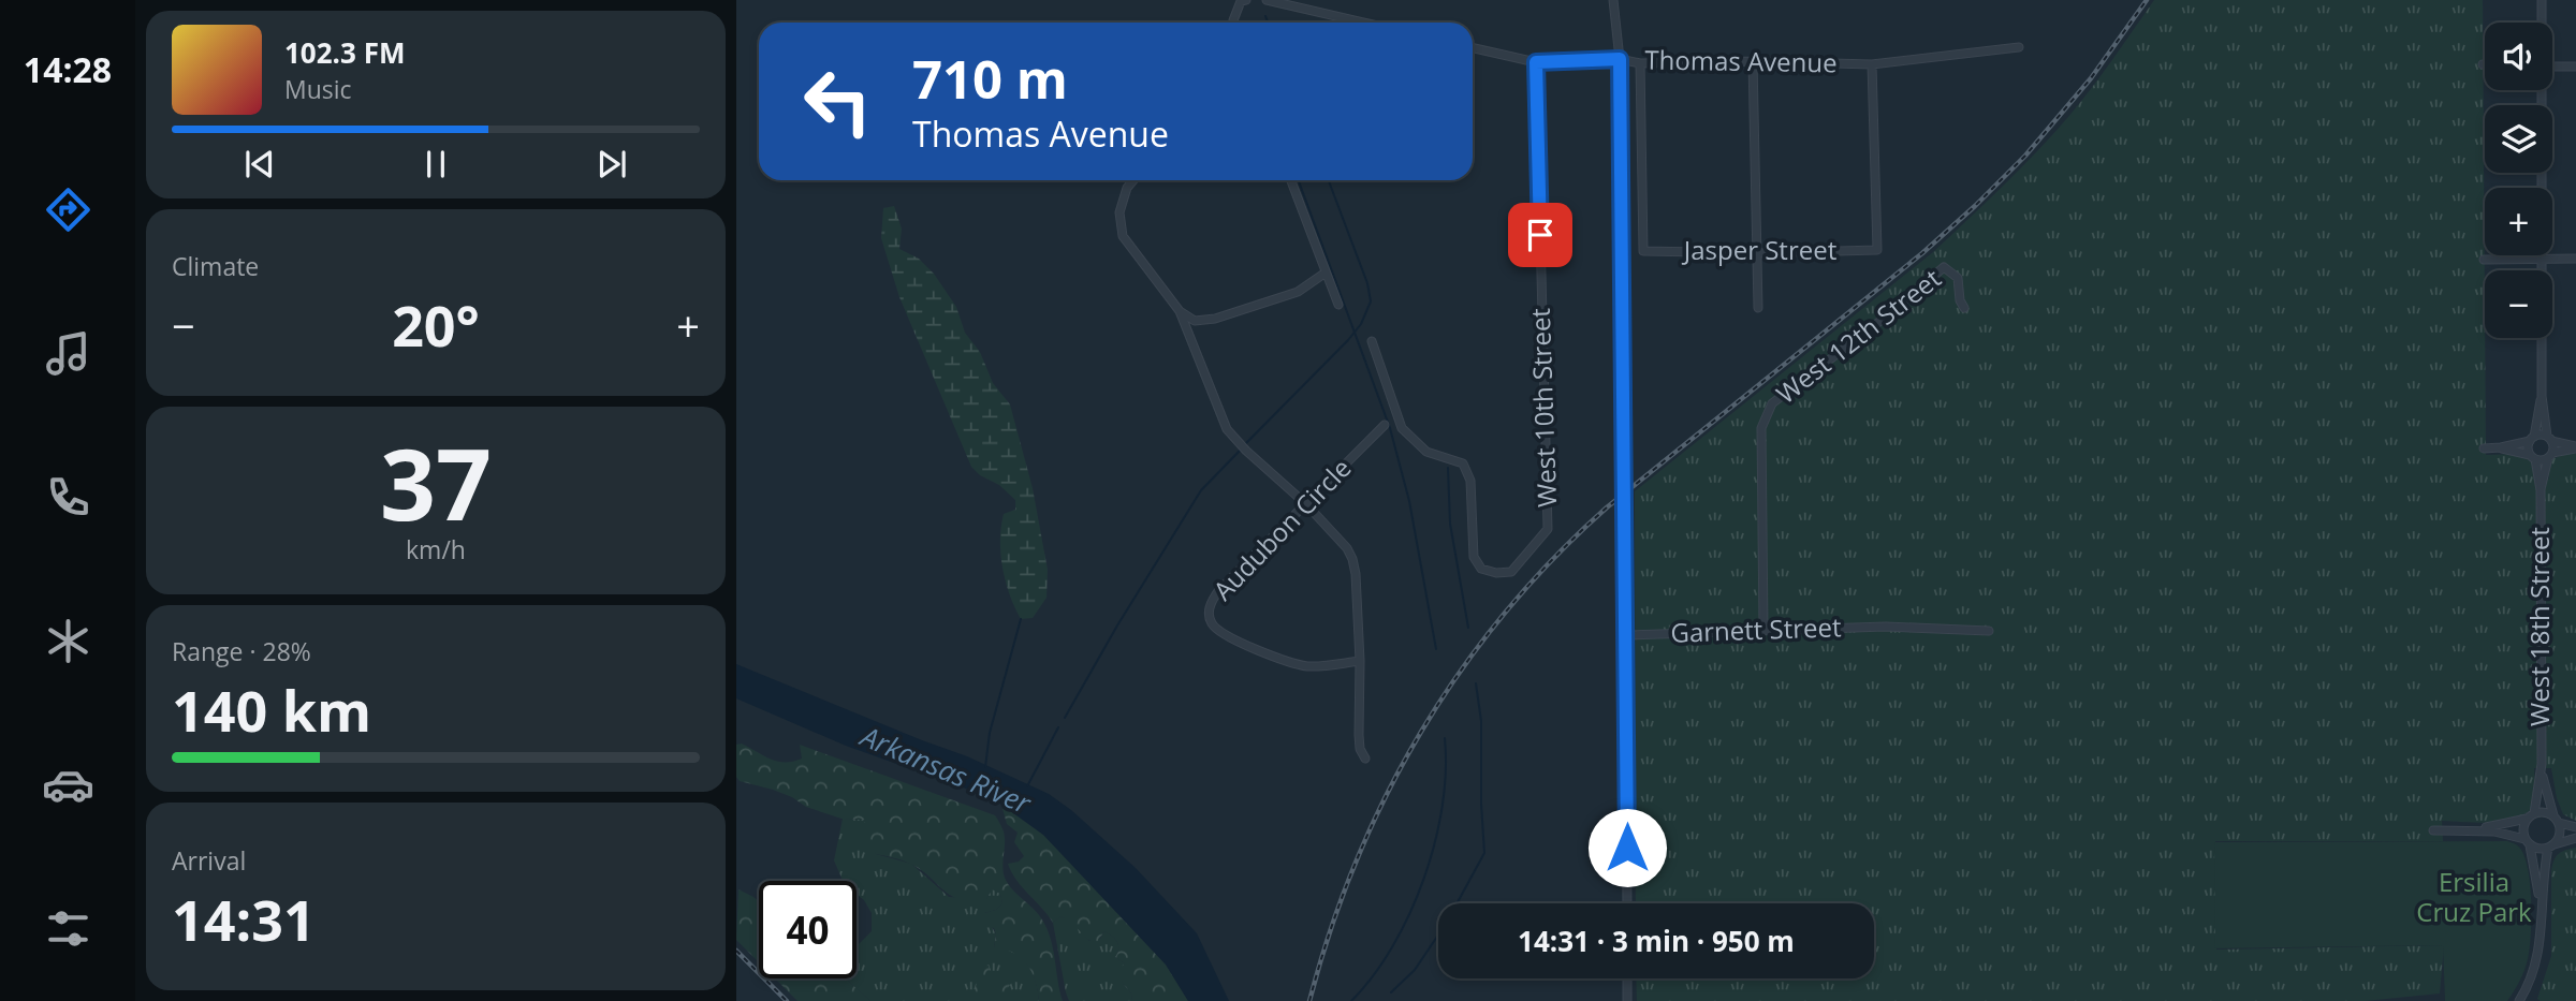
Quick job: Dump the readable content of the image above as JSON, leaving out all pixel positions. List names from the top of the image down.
{
  "streets": {
    "street": [
      "Thomas Avenue",
      "Jasper Street",
      "West 12th Street",
      "West 10th Street",
      "Audubon Circle",
      "West 18th Street",
      "Garnett Street"
    ]
  },
  "crossings": [
    ["Thomas Avenue", "Jasper Street"],
    ["Thomas Avenue", "West 10th Street"],
    ["West 12th Street", "Garnett Street"]
  ],
  "water": ["Arkansas River"],
  "parks": ["Ersilia Cruz Park"],
  "page": {
    "tabs": "14:28",
    "map_buttons": ["+", "−"],
    "turn": ["710 m", "Thomas Avenue"],
    "song": ["102.3 FM", "Music"],
    "tile": [
      "Climate",
      ["37", "km/h"],
      ["Range · 28%", "140 km"],
      ["Arrival", "14:31"]
    ],
    "heat": ["−", "20°", "+"],
    "limit": "40",
    "trip": "14:31 · 3 min · 950 m"
  }
}
